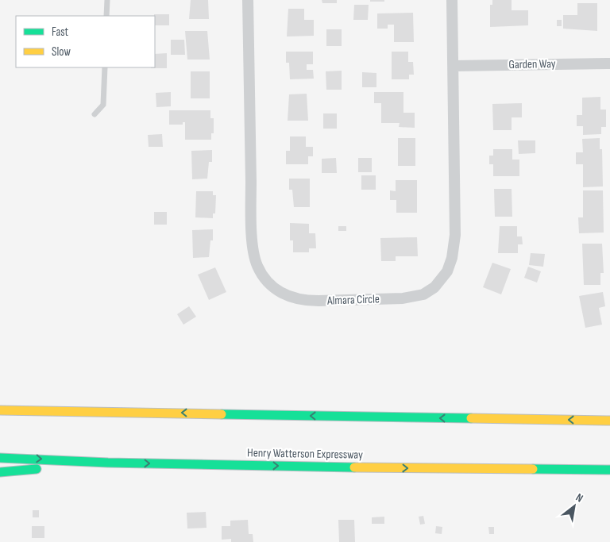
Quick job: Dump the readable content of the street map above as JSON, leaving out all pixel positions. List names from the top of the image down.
{
  "streets": {
    "highway": ["Henry Watterson Expressway"],
    "street": ["Garden Way", "Almara Circle"]
  },
  "crossings": [
    ["Garden Way", "Almara Circle"]
  ],
  "legend": ["Fast", "Slow"],
  "north": "top right"
}
